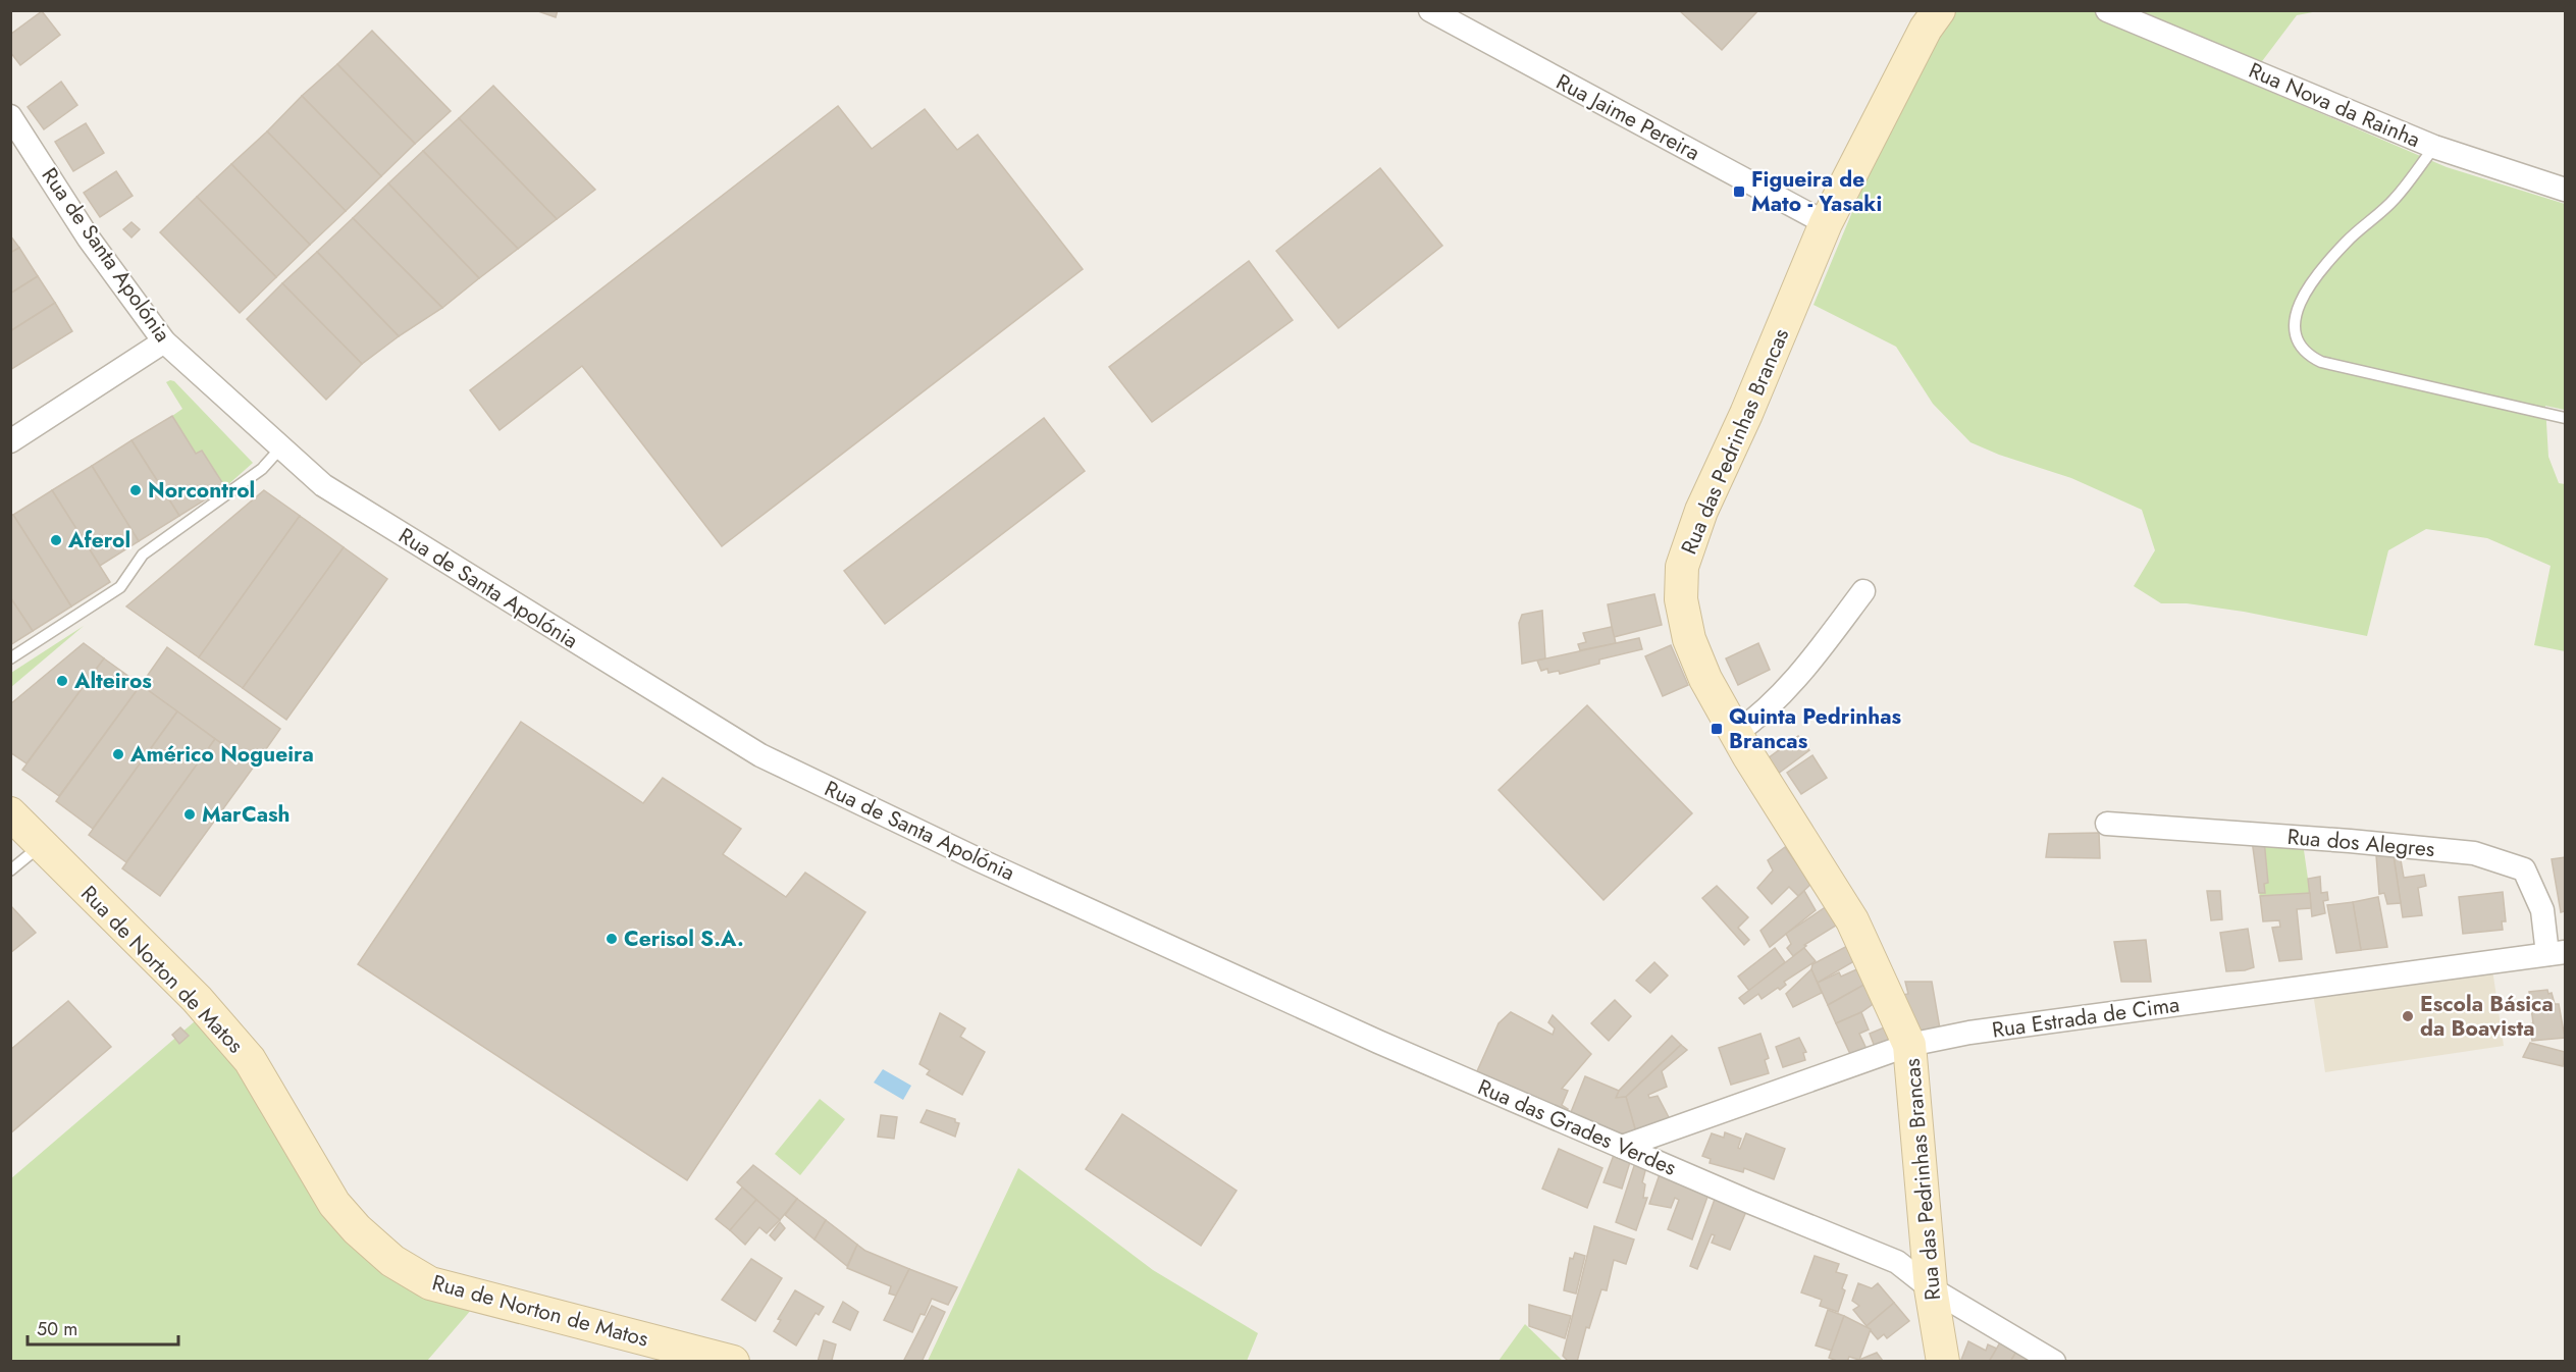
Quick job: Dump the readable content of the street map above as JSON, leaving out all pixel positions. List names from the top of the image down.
{
  "streets": {
    "street": [
      "Rua Nova da Rainha",
      "Rua Jaime Pereira",
      "Rua de Santa Apolónia",
      "Rua das Pedrinhas Brancas",
      "Rua dos Alegres",
      "Rua de Norton de Matos",
      "Rua Estrada de Cima",
      "Rua das Grades Verdes"
    ]
  },
  "crossings": [
    ["Rua Jaime Pereira", "Rua das Pedrinhas Brancas"],
    ["Rua de Santa Apolónia", "Rua das Grades Verdes"],
    ["Rua das Pedrinhas Brancas", "Rua Estrada de Cima"],
    ["Rua das Pedrinhas Brancas", "Rua das Grades Verdes"],
    ["Rua dos Alegres", "Rua Estrada de Cima"],
    ["Rua Estrada de Cima", "Rua das Grades Verdes"]
  ],
  "places": {
    "transit": ["Figueira de Mato - Yasaki", "Quinta Pedrinhas Brancas"],
    "other": [
      "Norcontrol",
      "Aferol",
      "Alteiros",
      "Américo Nogueira",
      "MarCash",
      "Cerisol S.A.",
      "Escola Básica da Boavista"
    ]
  },
  "scale_bar": "50 m"
}
